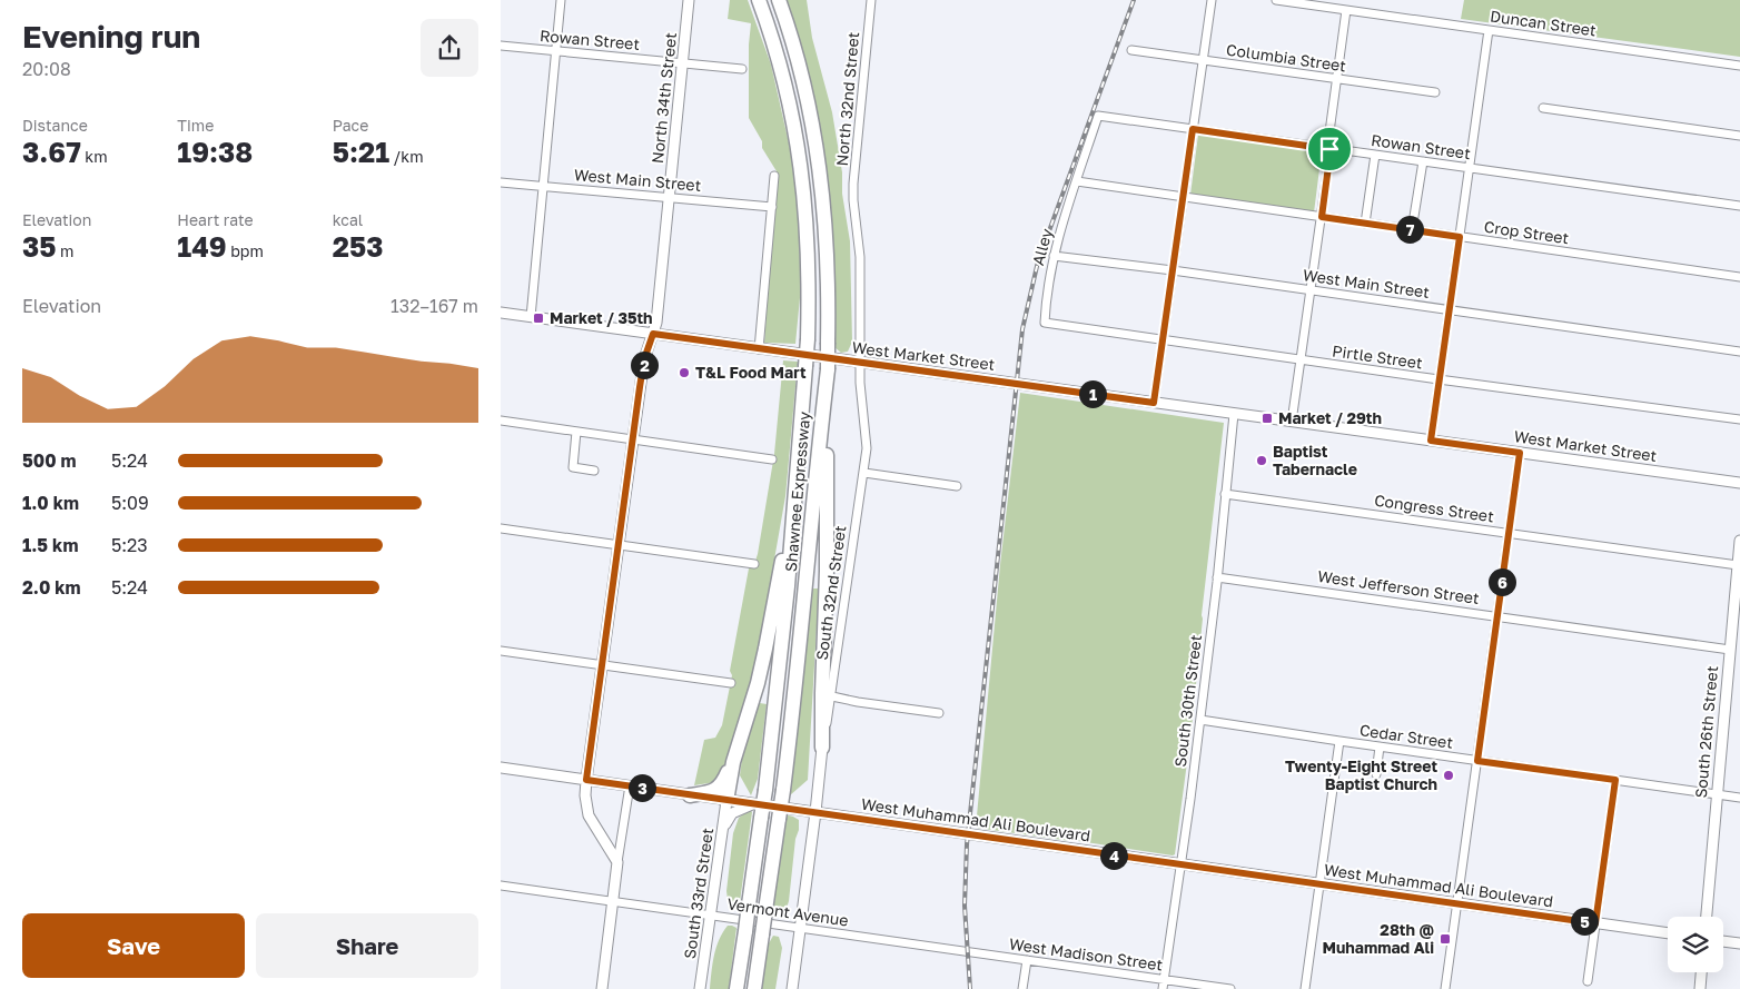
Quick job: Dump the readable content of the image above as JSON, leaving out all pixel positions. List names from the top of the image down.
{
  "streets": {
    "highway": ["Shawnee Expressway"],
    "street": [
      "Duncan Street",
      "Rowan Street",
      "Columbia Street",
      "North 34th Street",
      "North 32nd Street",
      "West Main Street",
      "Crop Street",
      "Alley",
      "West Market Street",
      "Pirtle Street",
      "Congress Street",
      "West Jefferson Street",
      "South 32nd Street",
      "South 30th Street",
      "South 26th Street",
      "Cedar Street",
      "West Muhammad Ali Boulevard",
      "South 33rd Street",
      "Vermont Avenue",
      "West Madison Street"
    ]
  },
  "crossings": [
    ["Rowan Street", "North 34th Street"],
    ["Rowan Street", "Alley"],
    ["North 34th Street", "West Main Street"],
    ["North 34th Street", "West Market Street"],
    ["North 34th Street", "West Muhammad Ali Boulevard"],
    ["North 32nd Street", "South 32nd Street"],
    ["West Main Street", "Alley"],
    ["Crop Street", "Alley"],
    ["Alley", "Pirtle Street"],
    ["West Market Street", "South 32nd Street"],
    ["West Market Street", "South 30th Street"],
    ["Congress Street", "South 30th Street"],
    ["Congress Street", "South 26th Street"],
    ["West Jefferson Street", "South 30th Street"],
    ["West Jefferson Street", "South 26th Street"],
    ["South 32nd Street", "West Muhammad Ali Boulevard"],
    ["South 32nd Street", "Vermont Avenue"],
    ["South 30th Street", "Cedar Street"],
    ["South 30th Street", "West Muhammad Ali Boulevard"],
    ["South 30th Street", "West Madison Street"],
    ["South 26th Street", "Cedar Street"],
    ["West Muhammad Ali Boulevard", "South 33rd Street"],
    ["South 33rd Street", "Vermont Avenue"],
    ["Vermont Avenue", "West Madison Street"]
  ],
  "places": {
    "transit": ["Market / 35th", "Market / 29th", "28th @ Muhammad Ali"],
    "other": ["T&L Food Mart", "Baptist Tabernacle", "Twenty-Eight Street Baptist Church"]
  },
  "page": {
    "heading": ["Evening run", "20:08"],
    "stats": [
      ["Distance", "3.67 km"],
      ["Time", "19:38"],
      ["Pace", "5:21 /km"],
      ["Elevation", "35 m"],
      ["Heart rate", "149 bpm"],
      ["kcal", "253"]
    ],
    "pins": [
      "7",
      "2",
      "1",
      "6",
      "3",
      "4",
      "5"
    ],
    "chart": ["Elevation", "132–167 m"],
    "list": [
      {
        "name": "500 m",
        "note": "5:24"
      },
      {
        "name": "1.0 km",
        "note": "5:09"
      },
      {
        "name": "1.5 km",
        "note": "5:23"
      },
      {
        "name": "2.0 km",
        "note": "5:24"
      }
    ],
    "buttons": ["Save", "Share"]
  }
}
